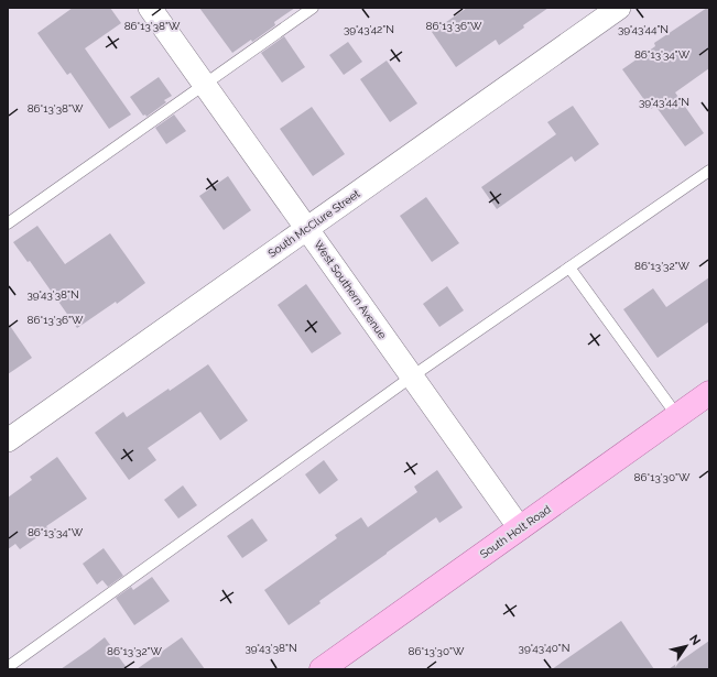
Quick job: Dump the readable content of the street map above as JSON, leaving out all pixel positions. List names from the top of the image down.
{
  "streets": {
    "main road": ["South Holt Road"],
    "street": ["South McClure Street", "West Southern Avenue"]
  },
  "crossings": [
    ["South McClure Street", "West Southern Avenue"],
    ["West Southern Avenue", "South Holt Road"]
  ],
  "north": "top right",
  "coordinates": [
    "86°13'38\"W",
    "86°13'36\"W",
    "39°43'42\"N",
    "39°43'44\"N",
    "86°13'34\"W",
    "86°13'32\"W",
    "39°43'38\"N",
    "86°13'30\"W",
    "39°43'40\"N"
  ]
}
